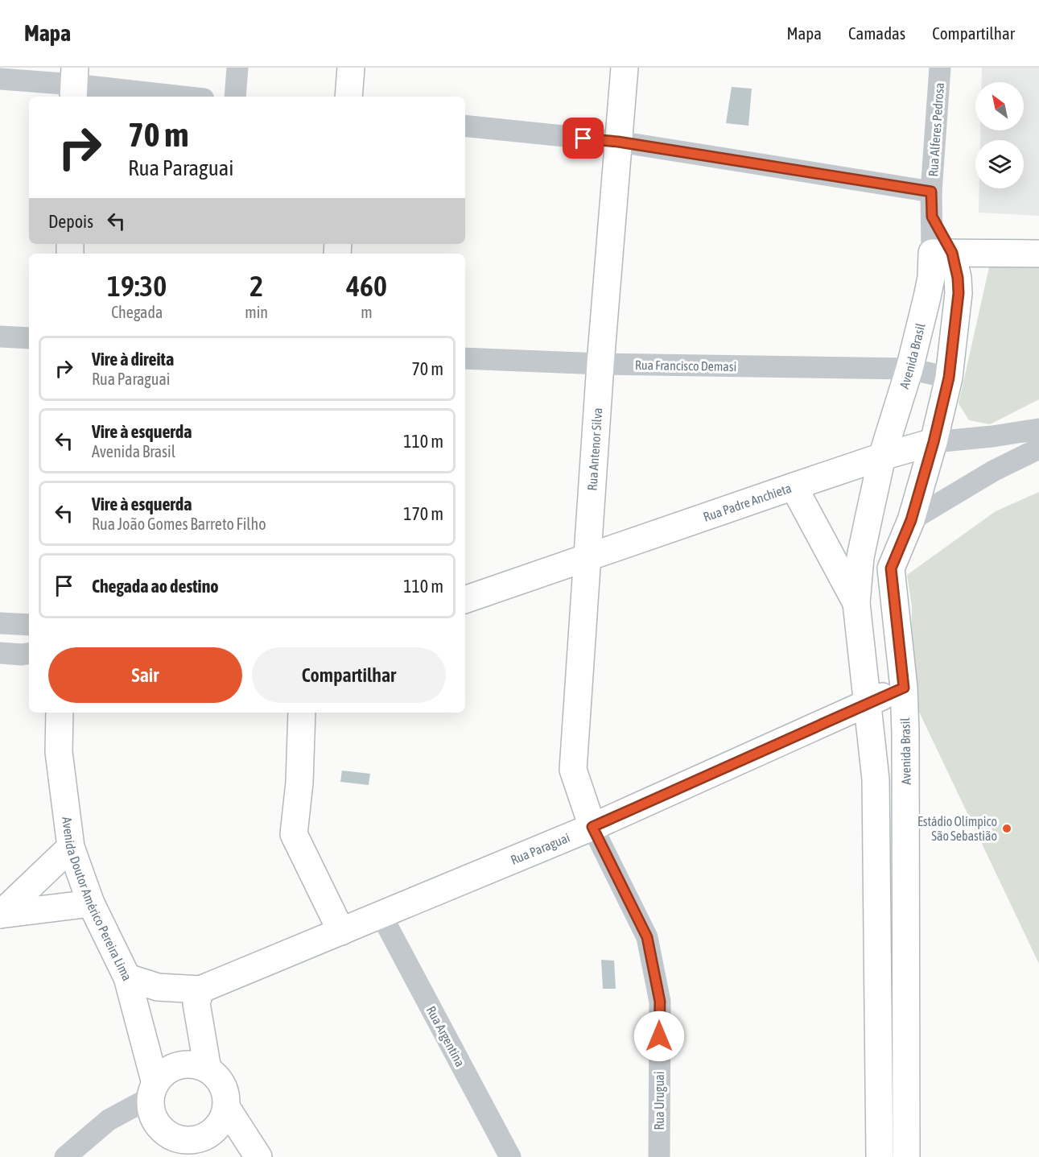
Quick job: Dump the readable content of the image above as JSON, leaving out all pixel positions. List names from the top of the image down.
{
  "streets": {
    "main road": [
      "Avenida Brasil",
      "Rua Antenor Silva",
      "Rua Padre Anchieta",
      "Rua Paraguai",
      "Avenida Doutor Américo Pereira Lima"
    ],
    "street": [
      "Rua Alferes Pedrosa",
      "Rua Francisco Demasi",
      "Rua Argentina",
      "Rua Uruguai"
    ]
  },
  "crossings": [
    ["Rua Alferes Pedrosa", "Avenida Brasil"],
    ["Avenida Brasil", "Rua Francisco Demasi"],
    ["Avenida Brasil", "Rua Padre Anchieta"],
    ["Avenida Brasil", "Rua Paraguai"],
    ["Rua Francisco Demasi", "Rua Antenor Silva"],
    ["Rua Antenor Silva", "Rua Padre Anchieta"],
    ["Rua Antenor Silva", "Rua Paraguai"],
    ["Rua Antenor Silva", "Rua Uruguai"],
    ["Rua Paraguai", "Avenida Doutor Américo Pereira Lima"],
    ["Rua Paraguai", "Rua Argentina"],
    ["Rua Paraguai", "Rua Uruguai"]
  ],
  "places": ["Estádio Olímpico São Sebastião"],
  "north": "top left",
  "page": {
    "header": "Mapa",
    "nav": ["Mapa", "Camadas", "Compartilhar"],
    "turn": ["70 m", "Rua Paraguai"],
    "then": "Depois",
    "eta": [
      "19:30",
      "Chegada",
      "2",
      "min",
      "460",
      "m"
    ],
    "list": [
      {
        "name": "Vire à direita",
        "note": "Rua Paraguai",
        "value": "70 m"
      },
      {
        "name": "Vire à esquerda",
        "note": "Avenida Brasil",
        "value": "110 m"
      },
      {
        "name": "Vire à esquerda",
        "note": "Rua João Gomes Barreto Filho",
        "value": "170 m"
      },
      {
        "name": "Chegada ao destino",
        "value": "110 m"
      }
    ],
    "buttons": ["Sair", "Compartilhar"]
  }
}
